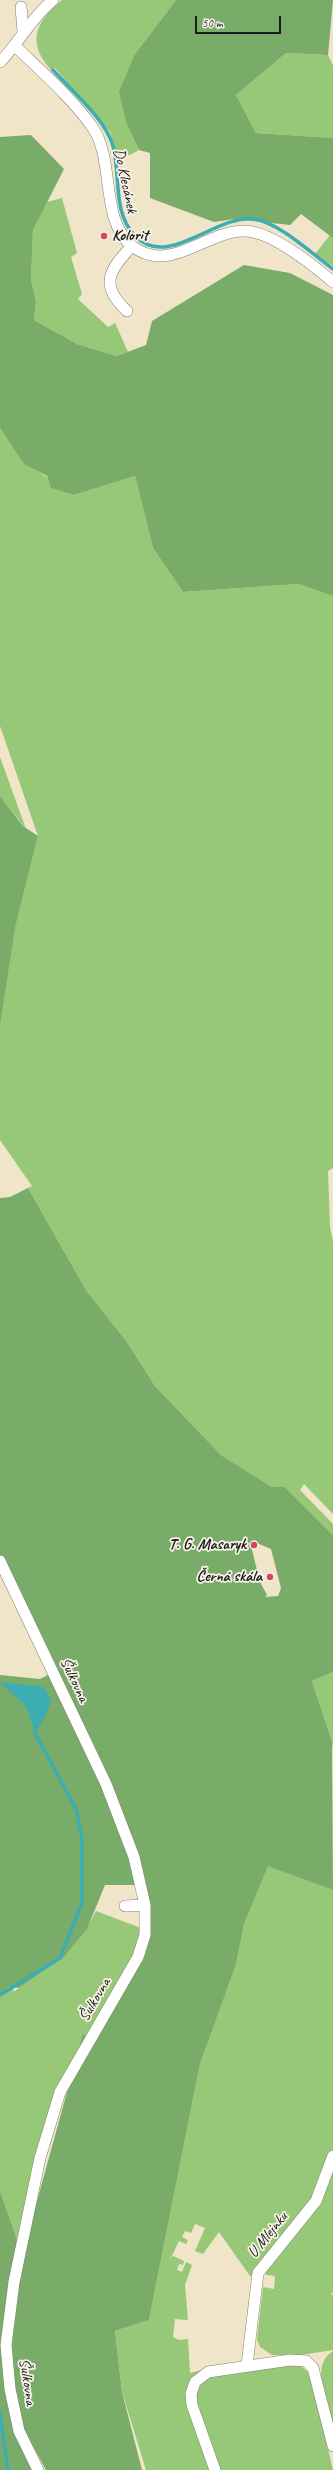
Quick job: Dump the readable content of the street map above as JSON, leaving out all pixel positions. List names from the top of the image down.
{
  "streets": {
    "street": ["Do Klecánek", "Šulkovna", "U Mlejnku"]
  },
  "places": ["Kolorit", "T. G. Masaryk", "Černá skála"],
  "scale_bar": "50 m"
}
